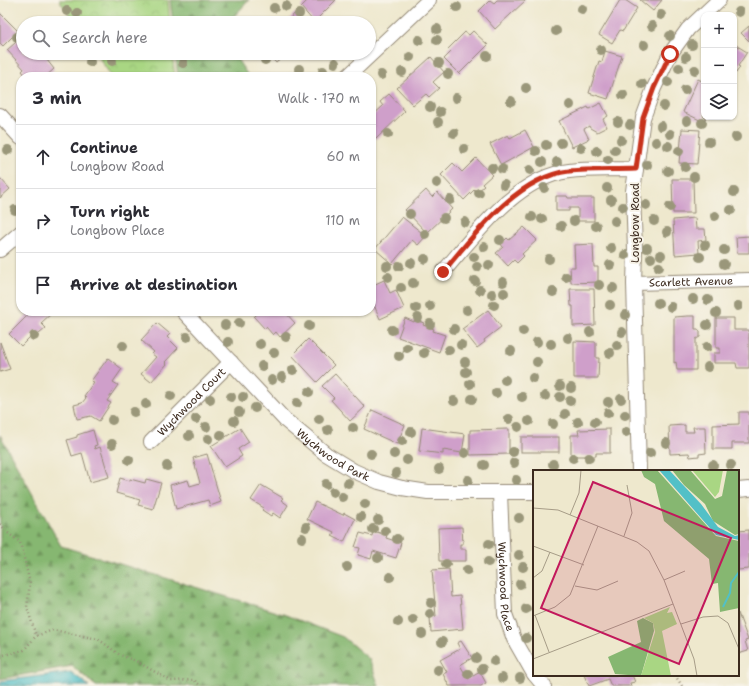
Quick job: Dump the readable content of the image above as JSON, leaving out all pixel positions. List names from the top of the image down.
{
  "streets": {
    "street": [
      "Longbow Road",
      "Scarlett Avenue",
      "Wychwood Court",
      "Wychwood Park",
      "Wychwood Place"
    ]
  },
  "crossings": [
    ["Longbow Road", "Scarlett Avenue"],
    ["Wychwood Court", "Wychwood Park"],
    ["Wychwood Park", "Wychwood Place"]
  ],
  "page": {
    "map_buttons": ["+", "−"],
    "search": "Search here",
    "heading": ["3 min", "Walk · 170 m"],
    "list": [
      ["Continue", "Longbow Road", "60 m"],
      ["Turn right", "Longbow Place", "110 m"],
      "Arrive at destination"
    ]
  }
}
